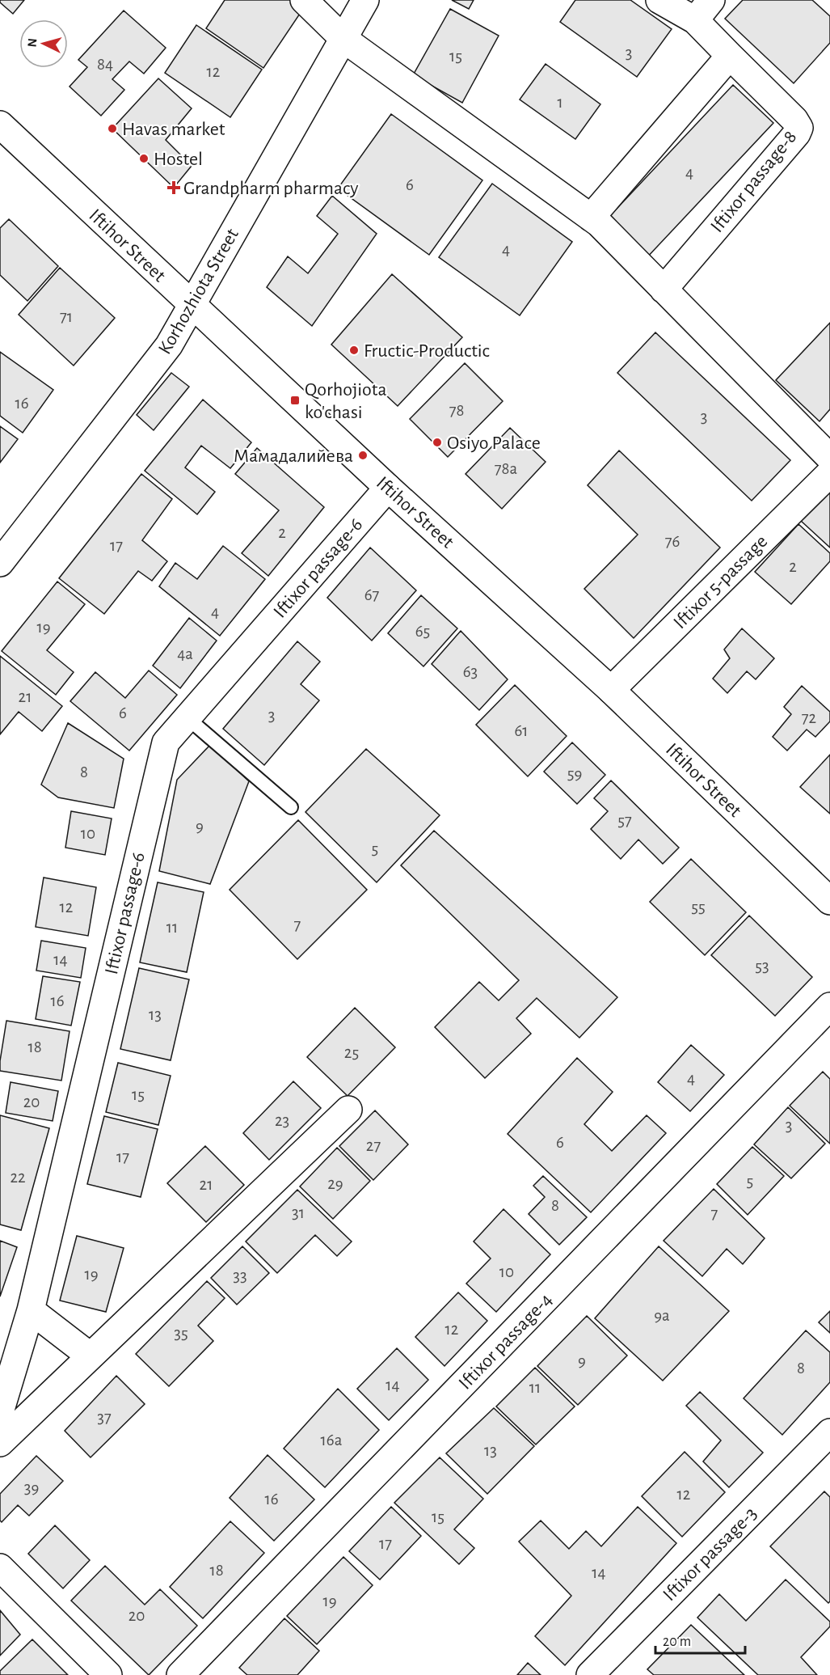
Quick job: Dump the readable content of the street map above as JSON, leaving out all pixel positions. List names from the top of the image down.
{
  "streets": {
    "street": [
      "Iftixor passage-8",
      "Iftihor Street",
      "Korhozhiota Street",
      "Iftixor passage-6",
      "Iftixor 5-passage",
      "Iftixor passage-4",
      "Iftixor passage-3"
    ]
  },
  "crossings": [
    ["Iftihor Street", "Korhozhiota Street"],
    ["Iftihor Street", "Iftixor passage-6"],
    ["Iftihor Street", "Iftixor 5-passage"]
  ],
  "places": {
    "other": [
      "Havas market",
      "Hostel",
      "Fructic-Productic",
      "Osiyo Palace",
      "Мамадалийева"
    ],
    "health": ["Grandpharm pharmacy"],
    "transit": ["Qorhojiota ko'chasi"]
  },
  "house_numbers": [
    "3",
    "15",
    "84",
    "12",
    "1",
    "4",
    "6",
    "4",
    "71",
    "16",
    "78",
    "3",
    "78a",
    "2",
    "76",
    "17",
    "2",
    "67",
    "4",
    "19",
    "65",
    "4а",
    "63",
    "21",
    "6",
    "3",
    "72",
    "61",
    "8",
    "59",
    "57",
    "9",
    "10",
    "5",
    "12",
    "55",
    "7",
    "11",
    "14",
    "53",
    "16",
    "13",
    "18",
    "25",
    "4",
    "15",
    "20",
    "23",
    "3",
    "6",
    "27",
    "17",
    "22",
    "5",
    "29",
    "21",
    "8",
    "31",
    "7",
    "10",
    "19",
    "33",
    "9a",
    "12",
    "35",
    "9",
    "8",
    "14",
    "11",
    "37",
    "16a",
    "13",
    "39",
    "12",
    "16",
    "15",
    "17",
    "18",
    "14",
    "19",
    "20"
  ],
  "scale_bar": "20 m",
  "north": "left"
}
